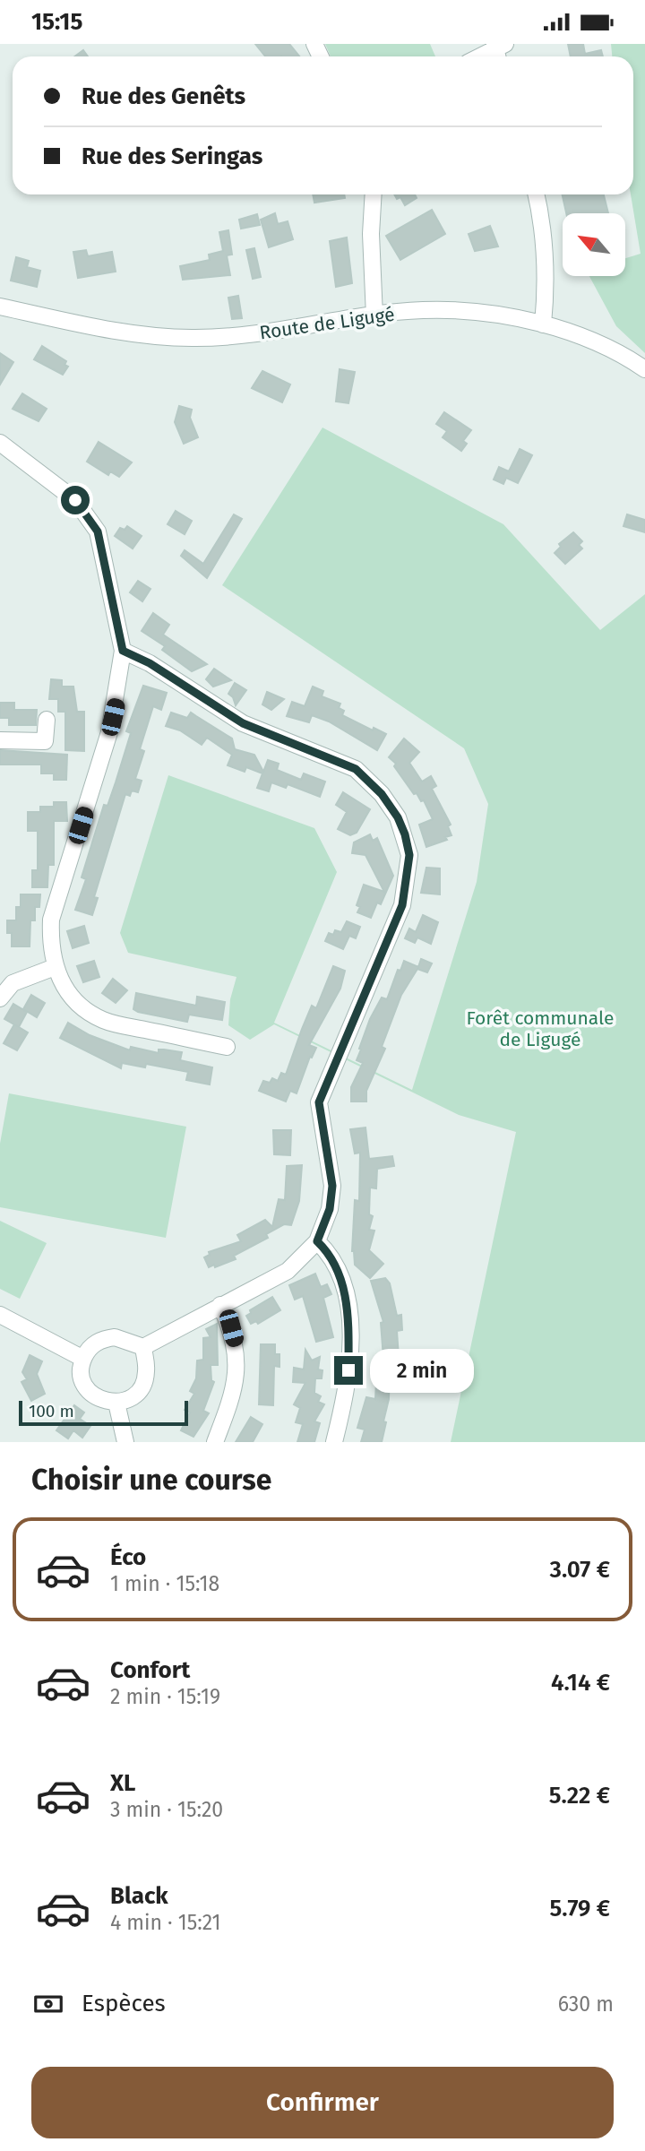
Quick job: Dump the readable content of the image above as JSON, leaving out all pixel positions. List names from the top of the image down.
{
  "streets": {
    "street": ["Route de Ligugé"]
  },
  "parks": ["Forêt communale de Ligugé"],
  "scale_bar": "100 m",
  "north": "top left",
  "page": {
    "status": "15:15",
    "banner": ["Rue des Genêts", "Rue des Seringas"],
    "bubble": "2 min",
    "scale": "100 m",
    "heading": "Choisir une course",
    "list": [
      {
        "name": "Éco",
        "note": "1 min · 15:18",
        "value": "3.07 €"
      },
      {
        "name": "Confort",
        "note": "2 min · 15:19",
        "value": "4.14 €"
      },
      {
        "name": "XL",
        "note": "3 min · 15:20",
        "value": "5.22 €"
      },
      {
        "name": "Black",
        "note": "4 min · 15:21",
        "value": "5.79 €"
      }
    ],
    "pay": ["Espèces", "630 m"],
    "buttons": "Confirmer"
  }
}
